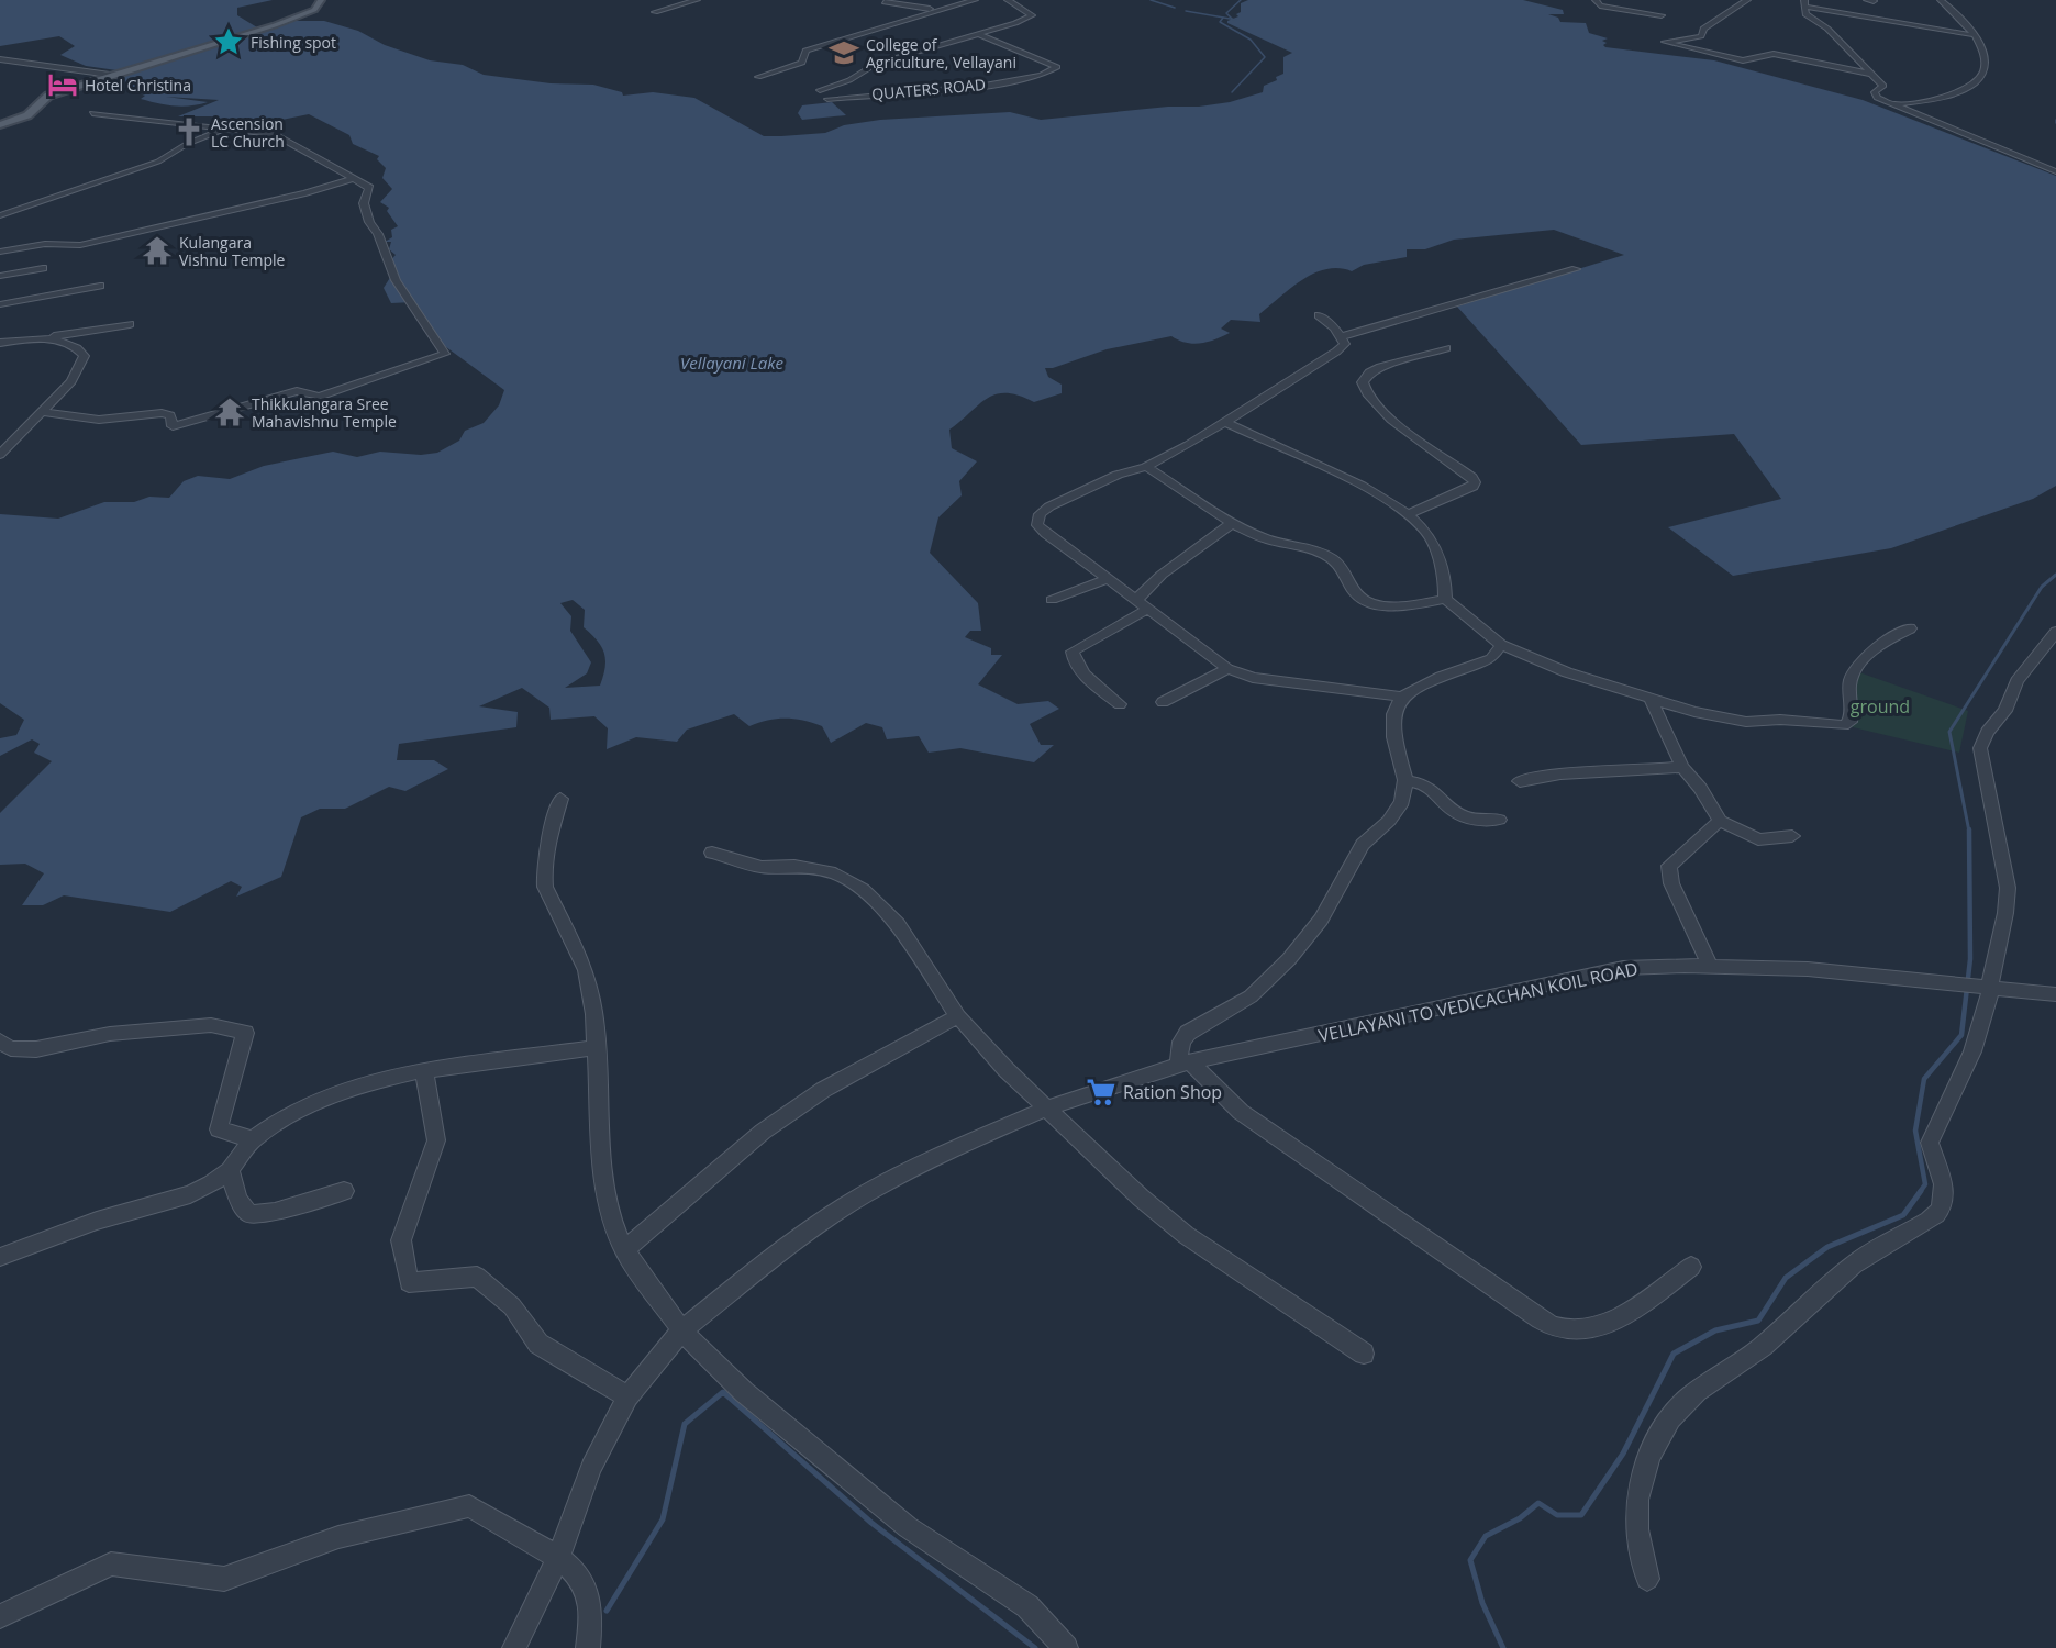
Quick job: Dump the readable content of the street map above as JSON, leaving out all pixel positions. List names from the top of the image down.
{
  "streets": {
    "street": ["QUATERS ROAD", "VELLAYANI TO VEDICACHAN KOIL ROAD"]
  },
  "water": ["Vellayani Lake"],
  "parks": ["ground"],
  "places": {
    "place": ["Fishing spot"],
    "school or university": ["College of Agriculture, Vellayani"],
    "hotel": ["Hotel Christina"],
    "church": ["Ascension LC Church"],
    "temple": ["Kulangara Vishnu Temple", "Thikkulangara Sree Mahavishnu Temple"],
    "supermarket": ["Ration Shop"]
  }
}
